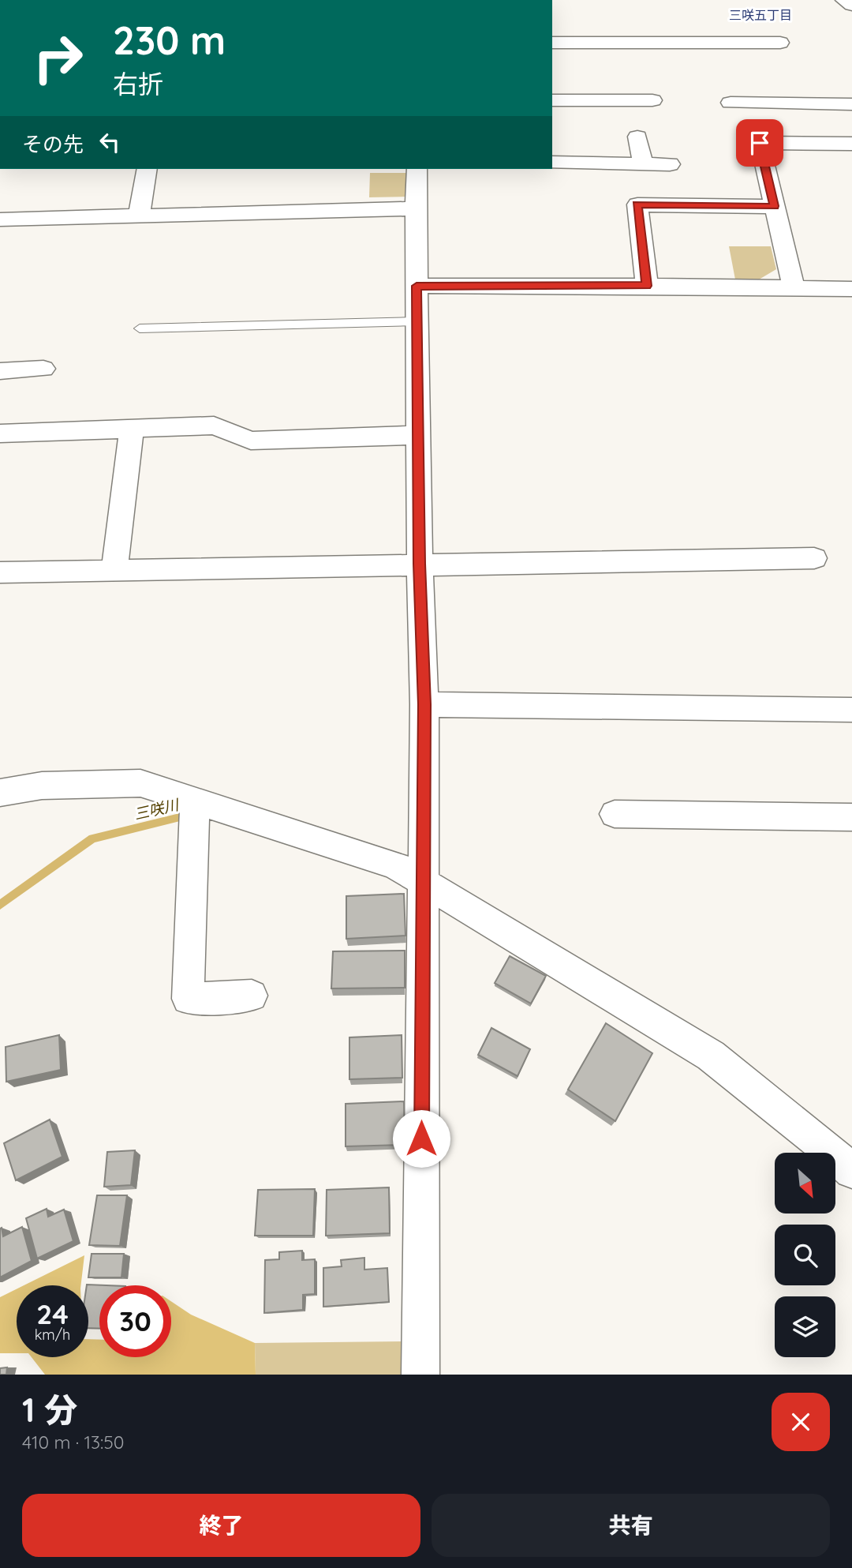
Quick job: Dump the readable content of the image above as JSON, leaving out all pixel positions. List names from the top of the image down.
{
  "districts": ["三咲五丁目"],
  "water": ["三咲川"],
  "north": "bottom right",
  "page": {
    "turn": ["230 m", "右折"],
    "then": "その先",
    "speed": "24 km/h",
    "limit": "30",
    "heading": ["1 分", "410 m · 13:50"],
    "buttons": ["終了", "共有"]
  }
}
